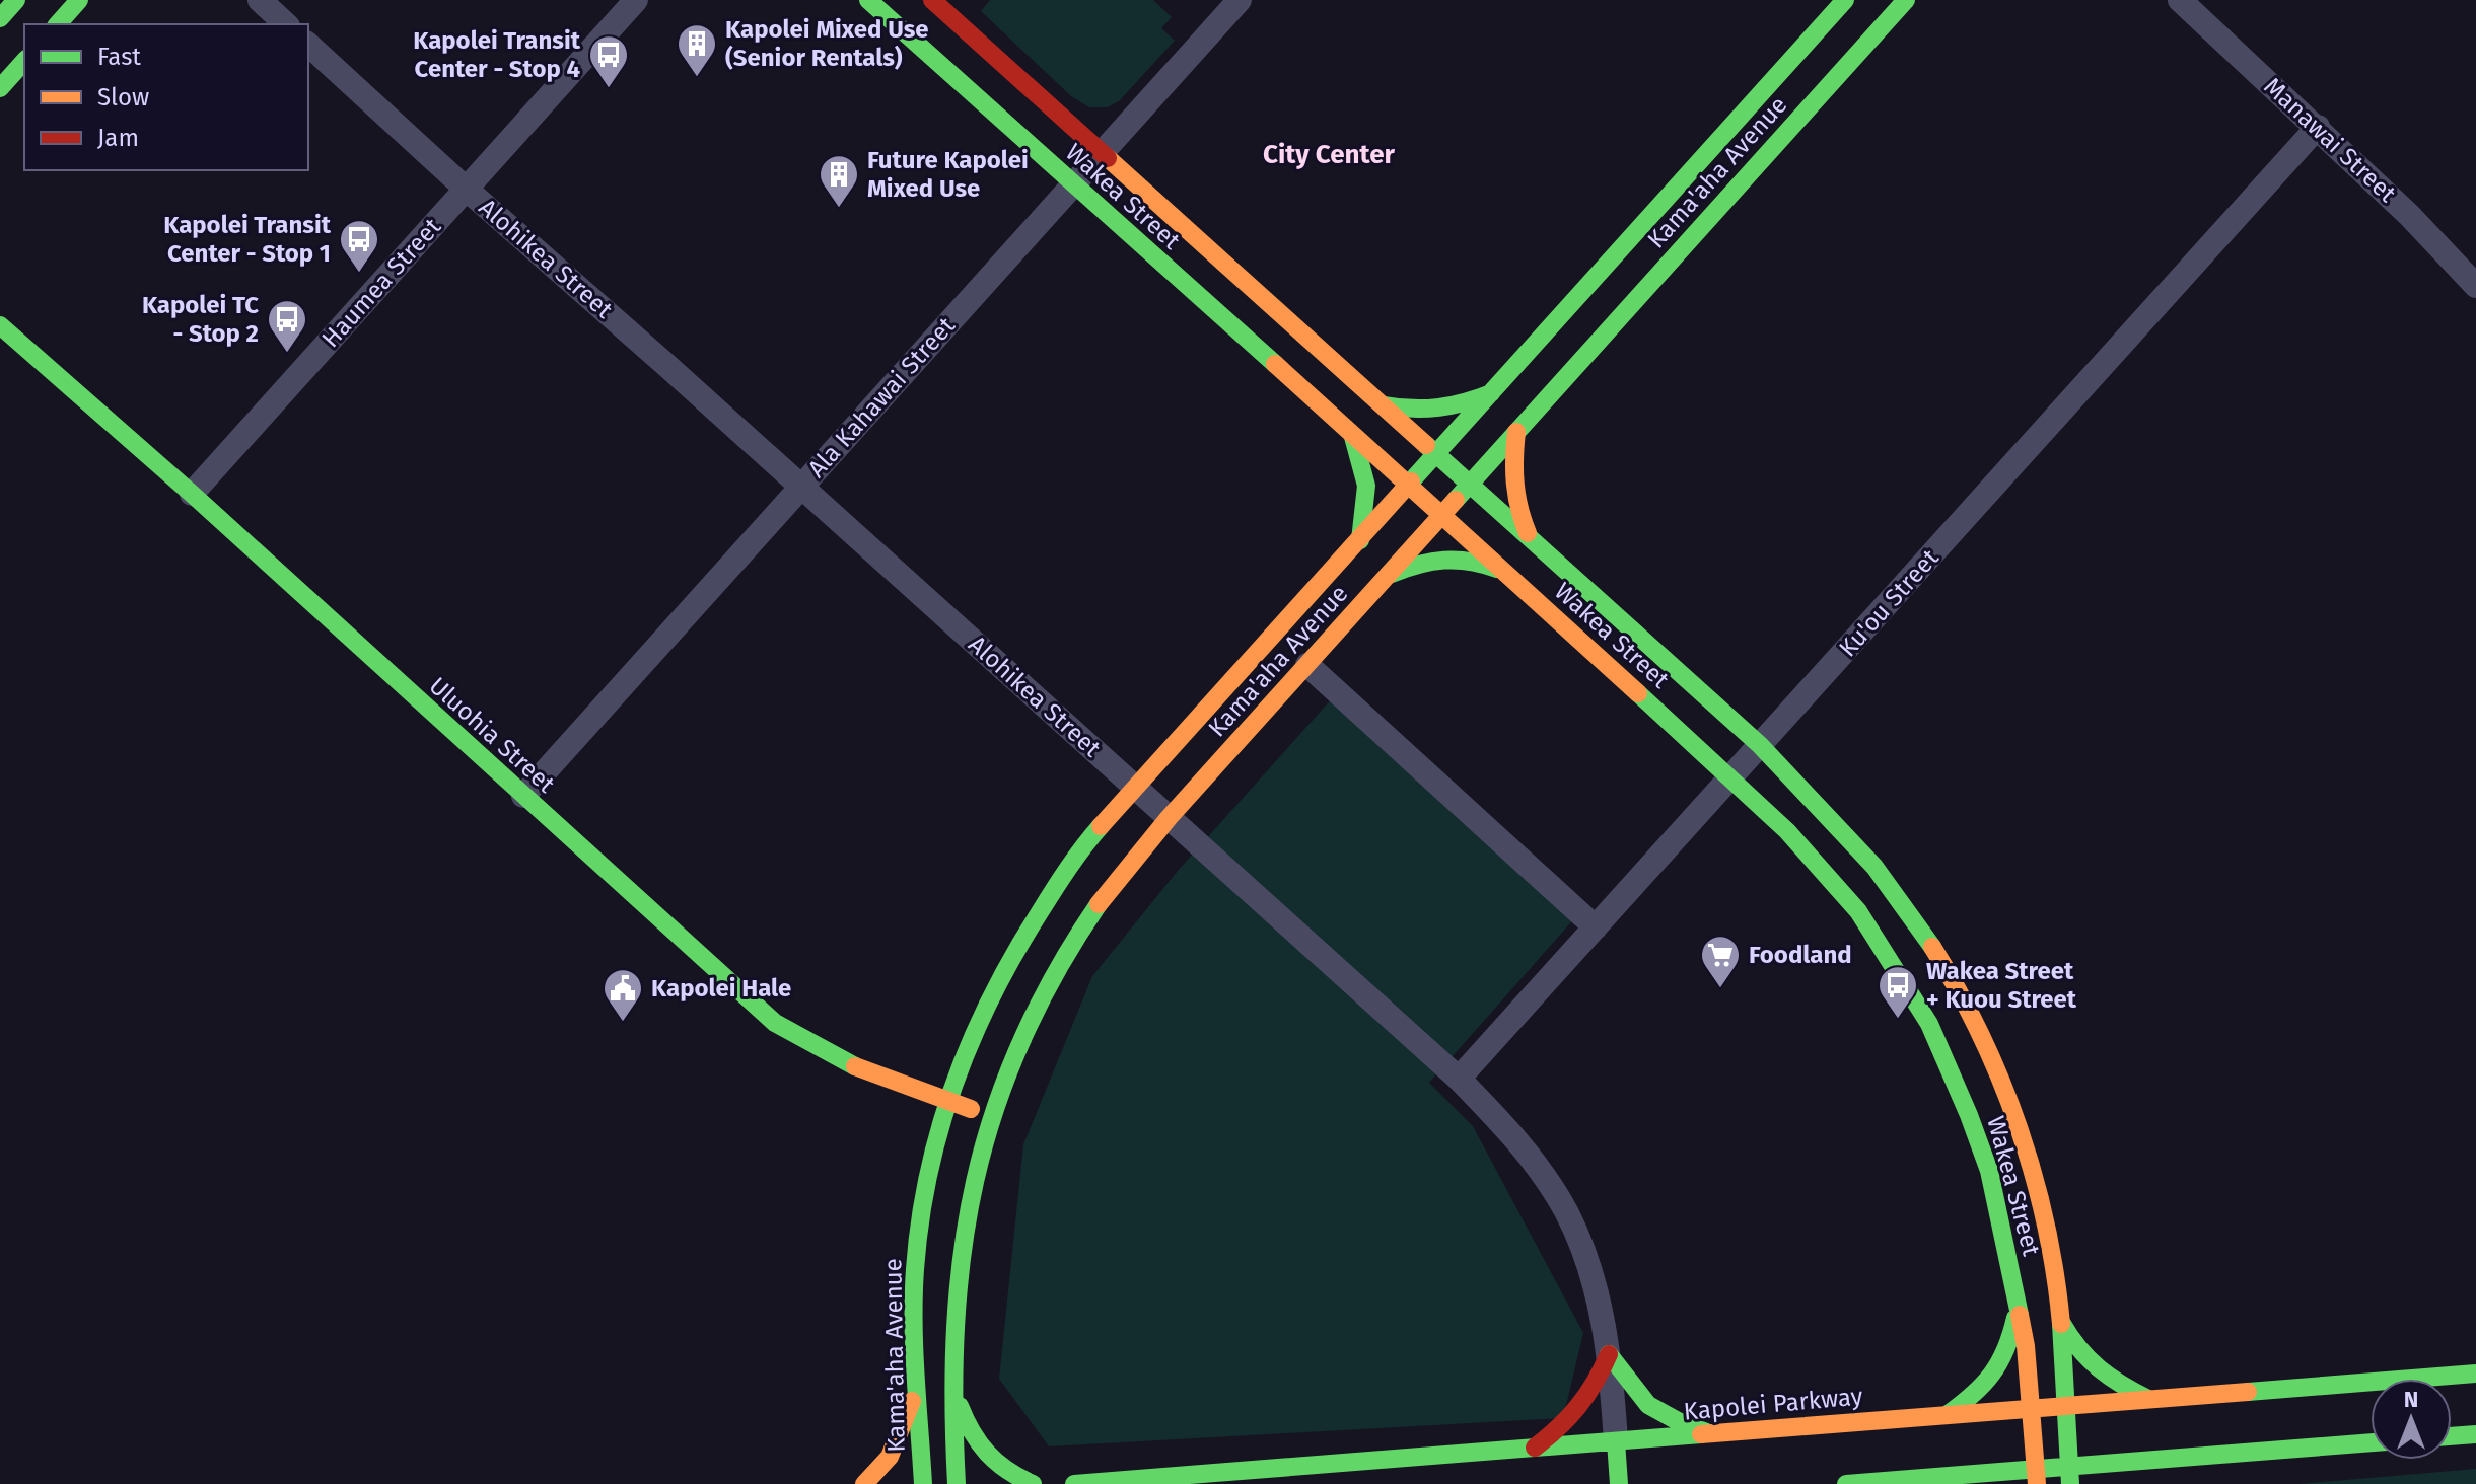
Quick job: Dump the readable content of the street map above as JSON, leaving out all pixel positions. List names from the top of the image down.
{
  "streets": {
    "street": [
      "Manawai Street",
      "Kama'aha Avenue",
      "Wakea Street",
      "Alohikea Street",
      "Haumea Street",
      "Ala Kahawai Street",
      "Ku'ou Street",
      "Uluohia Street",
      "Kapolei Parkway"
    ]
  },
  "crossings": [
    ["Manawai Street", "Ku'ou Street"],
    ["Kama'aha Avenue", "Wakea Street"],
    ["Kama'aha Avenue", "Alohikea Street"],
    ["Kama'aha Avenue", "Uluohia Street"],
    ["Wakea Street", "Ala Kahawai Street"],
    ["Wakea Street", "Ku'ou Street"],
    ["Wakea Street", "Kapolei Parkway"],
    ["Alohikea Street", "Haumea Street"],
    ["Alohikea Street", "Ala Kahawai Street"],
    ["Alohikea Street", "Ku'ou Street"],
    ["Alohikea Street", "Kapolei Parkway"],
    ["Haumea Street", "Uluohia Street"],
    ["Ala Kahawai Street", "Uluohia Street"]
  ],
  "districts": ["City Center"],
  "places": {
    "building": ["Kapolei Mixed Use (Senior Rentals)", "Future Kapolei Mixed Use"],
    "bus stop": [
      "Kapolei Transit Center - Stop 4",
      "Kapolei Transit Center - Stop 1",
      "Kapolei TC - Stop 2",
      "Wakea Street + Kuou Street"
    ],
    "supermarket": ["Foodland"],
    "public building": ["Kapolei Hale"]
  },
  "legend": ["Fast", "Slow", "Jam"],
  "north": "top"
}
